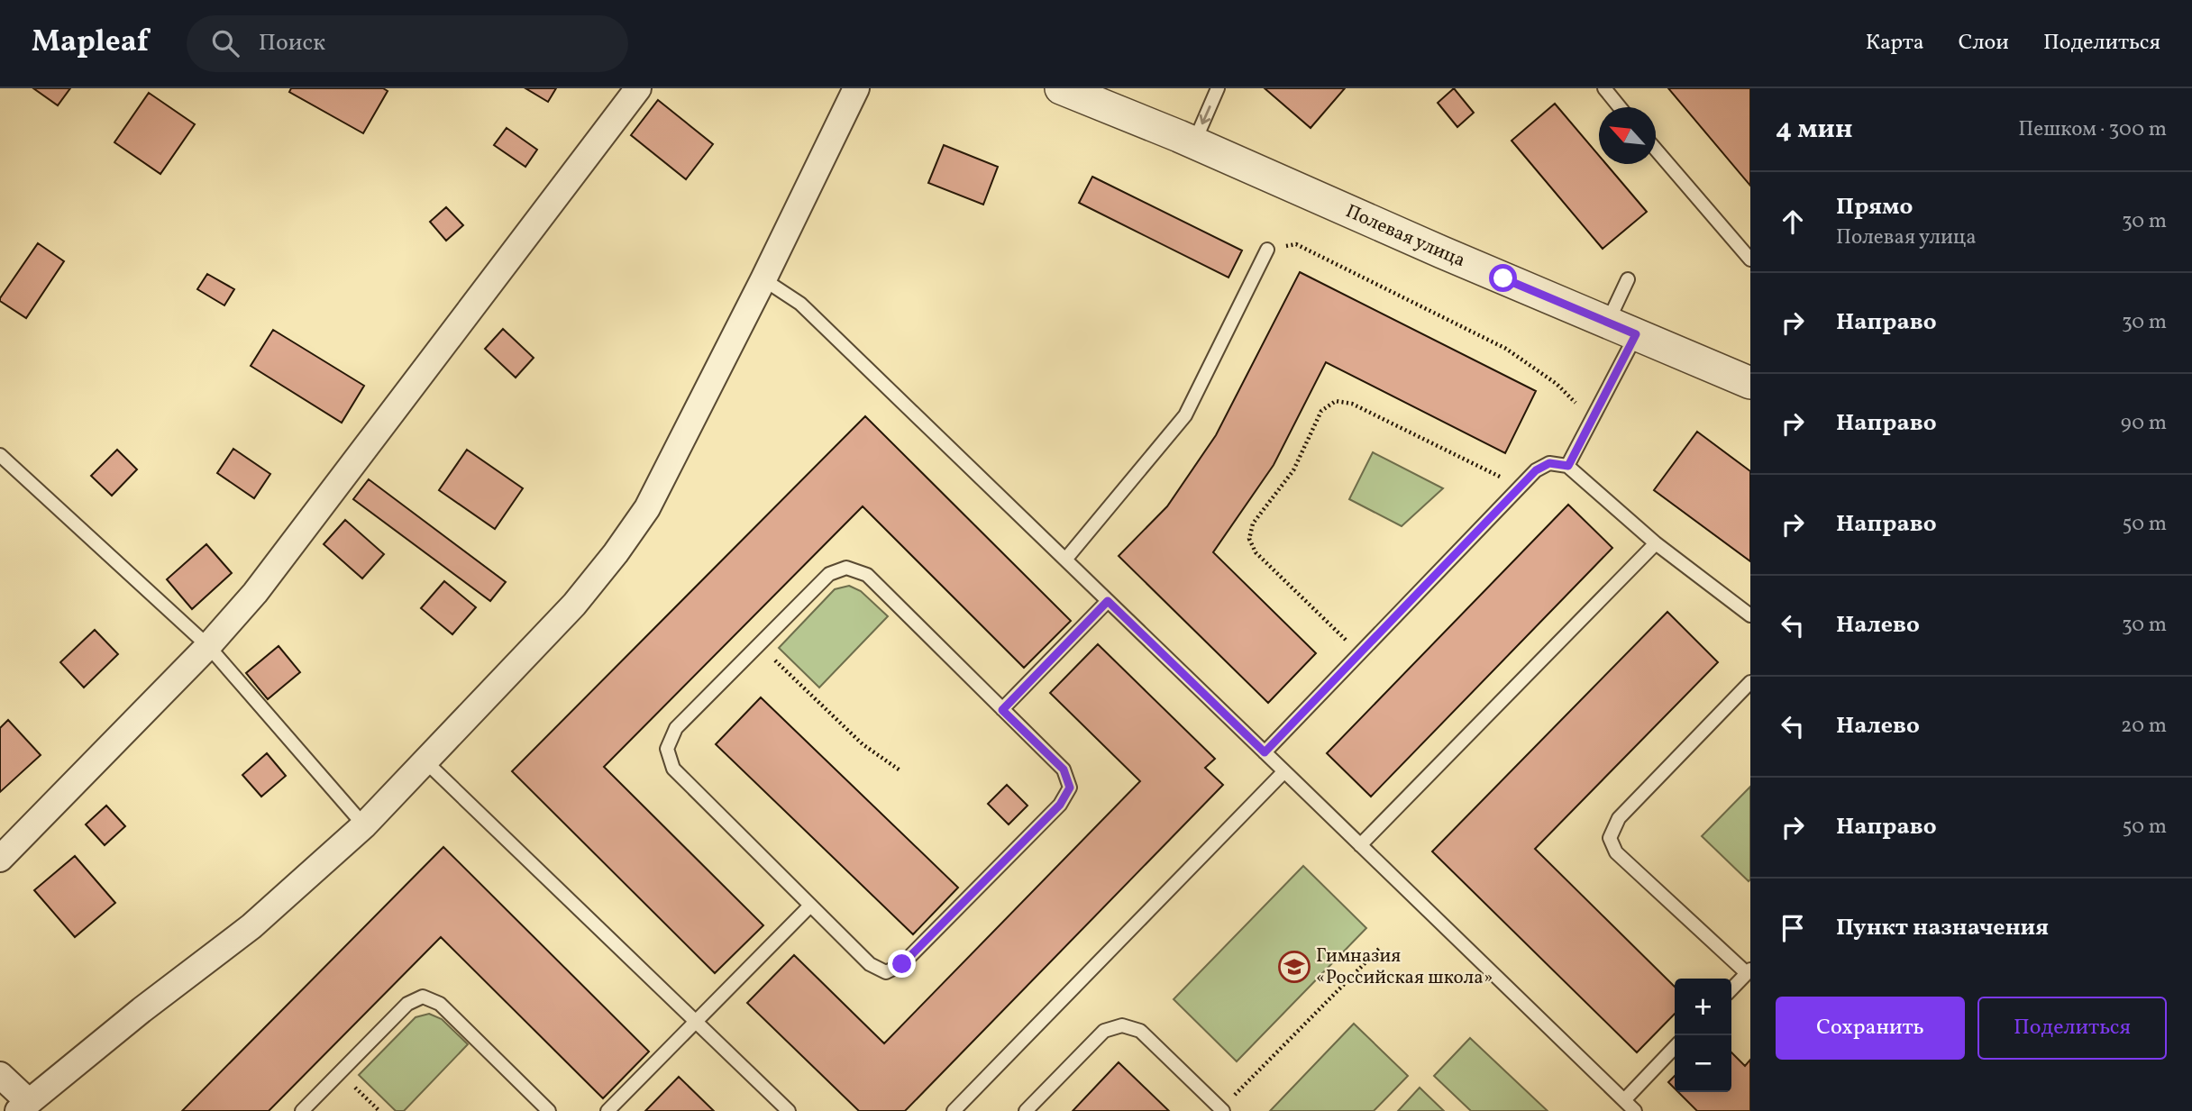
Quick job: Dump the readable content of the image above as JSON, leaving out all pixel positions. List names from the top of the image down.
{
  "streets": {
    "street": ["Полевая улица"]
  },
  "places": {
    "school or university": ["Гимназия «Российская школа»"]
  },
  "north": "top left",
  "page": {
    "header": "Mapleaf",
    "search": "Поиск",
    "nav": ["Карта", "Слои", "Поделиться"],
    "heading": ["4 мин", "Пешком · 300 m"],
    "list": [
      ["Прямо", "Полевая улица", "30 m"],
      ["Направо", "30 m"],
      ["Направо", "90 m"],
      ["Направо", "50 m"],
      ["Налево", "30 m"],
      ["Налево", "20 m"],
      ["Направо", "50 m"],
      "Пункт назначения"
    ],
    "buttons": ["Сохранить", "Поделиться"],
    "map_buttons": ["+", "−"]
  }
}
